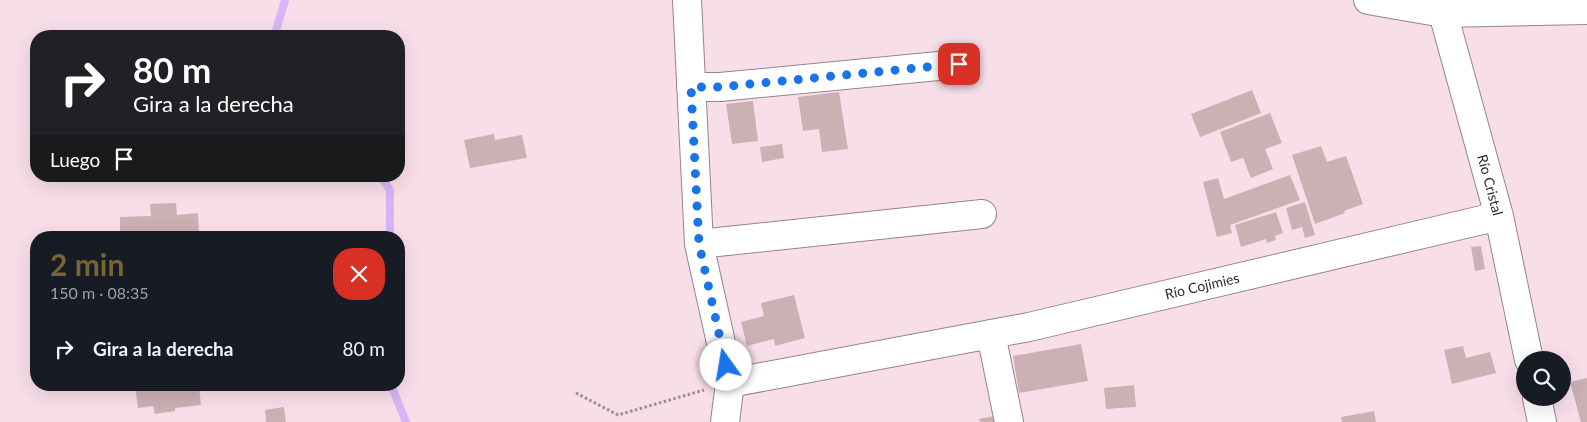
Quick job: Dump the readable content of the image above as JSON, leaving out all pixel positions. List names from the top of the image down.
{
  "streets": {
    "street": ["Río Cristal", "Río Cojimies"]
  },
  "crossings": [
    ["Río Cristal", "Río Cojimies"]
  ],
  "page": {
    "turn": ["80 m", "Gira a la derecha"],
    "then": "Luego",
    "heading": ["2 min", "150 m · 08:35"],
    "list": [
      {
        "name": "Gira a la derecha",
        "value": "80 m"
      }
    ]
  }
}
